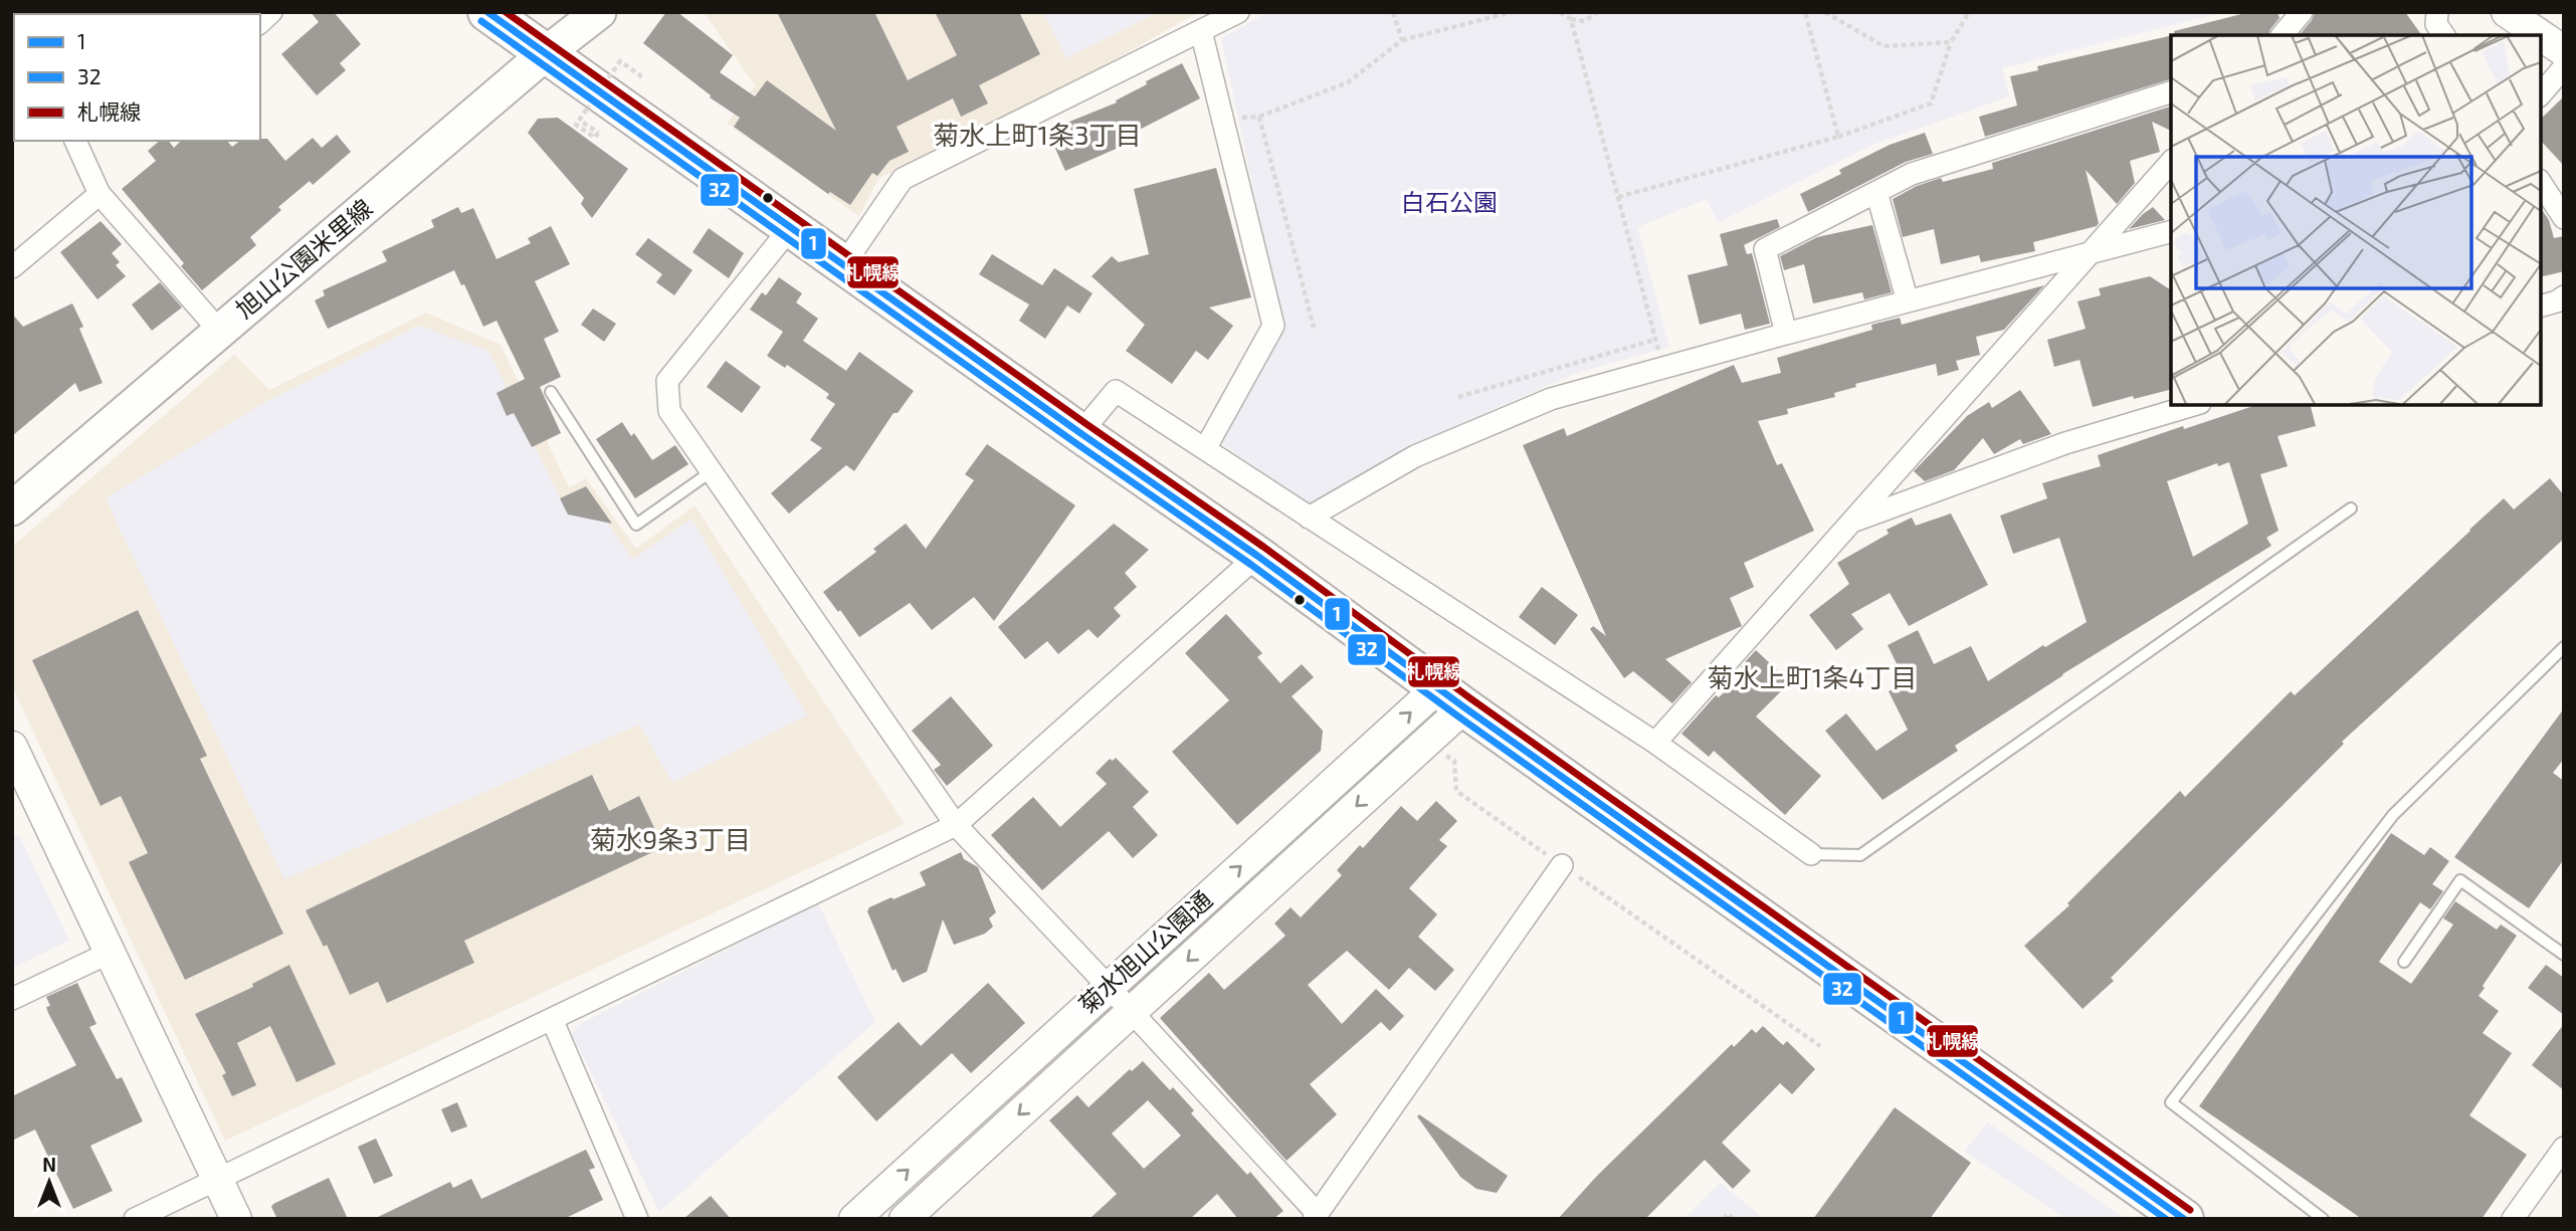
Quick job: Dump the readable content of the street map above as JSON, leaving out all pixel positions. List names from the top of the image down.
{
  "streets": {
    "main road": ["旭山公園米里線"],
    "street": ["菊水旭山公園通"]
  },
  "districts": ["菊水上町1条3丁目", "菊水上町1条4丁目", "菊水9条3丁目"],
  "parks": ["白石公園"],
  "lines": ["transit line 1", "transit line 札幌線", "transit line 32"],
  "legend": ["1", "32", "札幌線"],
  "north": "top"
}
